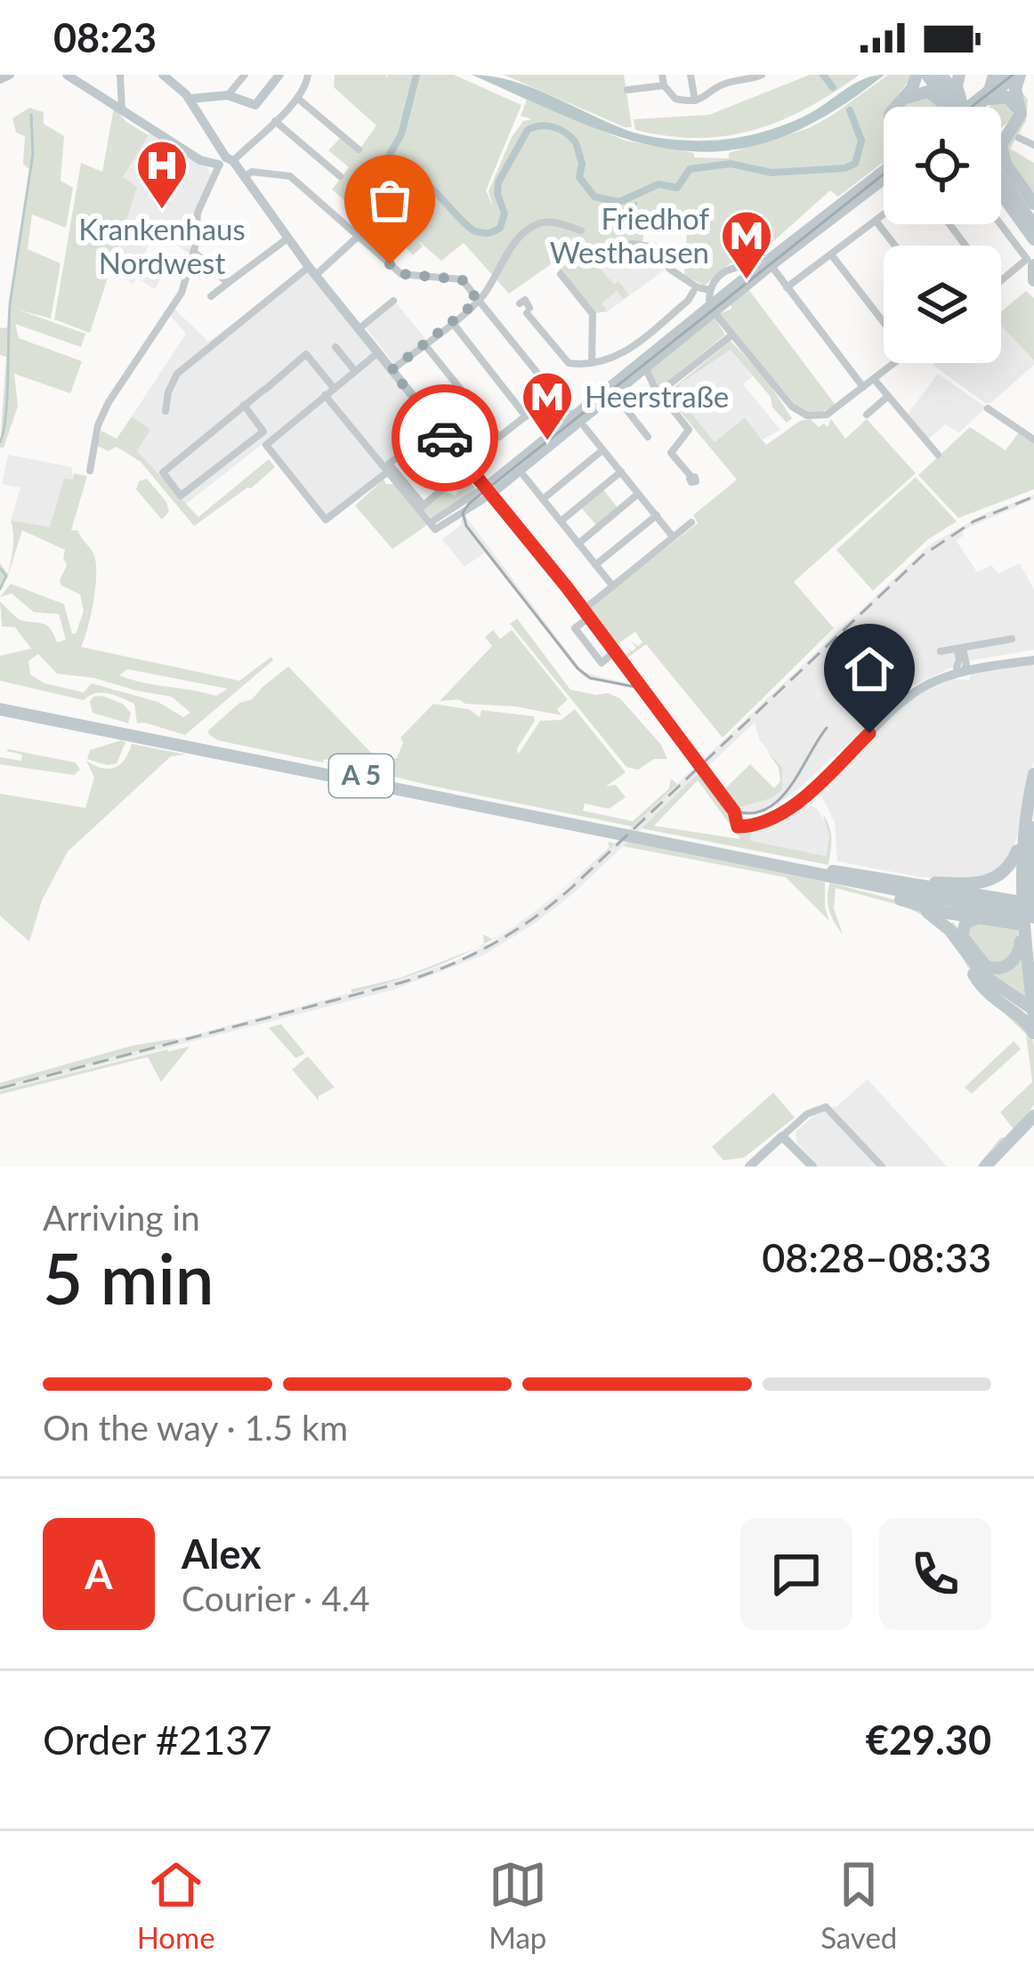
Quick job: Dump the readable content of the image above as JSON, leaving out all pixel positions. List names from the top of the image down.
{
  "streets": {
    "highway": ["A 5"]
  },
  "places": {
    "hospital": ["Krankenhaus Nordwest"],
    "metro station": ["Friedhof Westhausen", "Heerstraße"]
  },
  "page": {
    "status": "08:23",
    "heading": ["5 min", "Arriving in", "08:28–08:33"],
    "panel": [
      "Alex",
      "Courier · 4.4",
      "Order #2137",
      "€29.30"
    ],
    "bar": "On the way · 1.5 km",
    "round": "A",
    "tabs": ["Home", "Map", "Saved"]
  }
}
